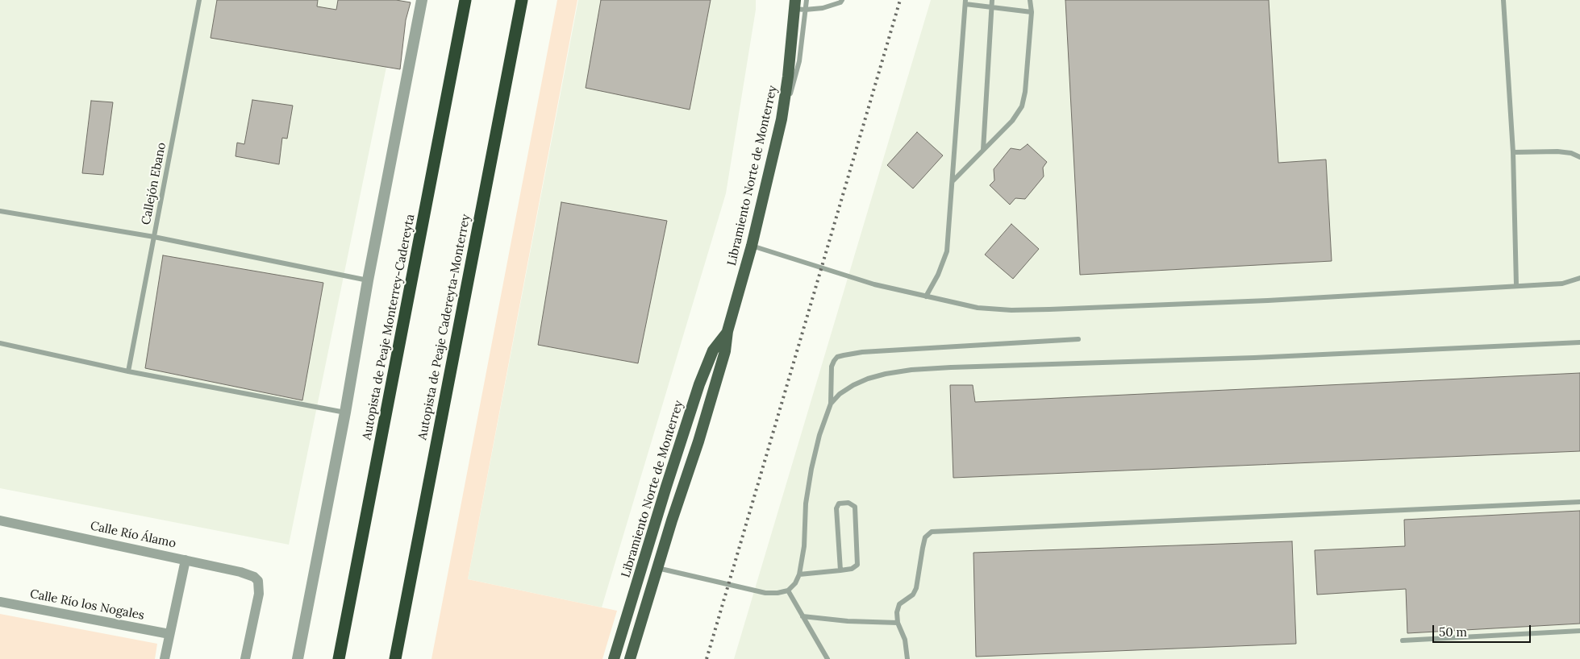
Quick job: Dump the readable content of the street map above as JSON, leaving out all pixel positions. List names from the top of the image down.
{
  "streets": {
    "highway": ["Autopista de Peaje Monterrey-Cadereyta", "Autopista de Peaje Cadereyta-Monterrey"],
    "main road": ["Libramiento Norte de Monterrey"],
    "street": ["Calle Río Álamo", "Calle Río los Nogales"],
    "lane": ["Callejón Ebano"]
  },
  "scale_bar": "50 m"
}
